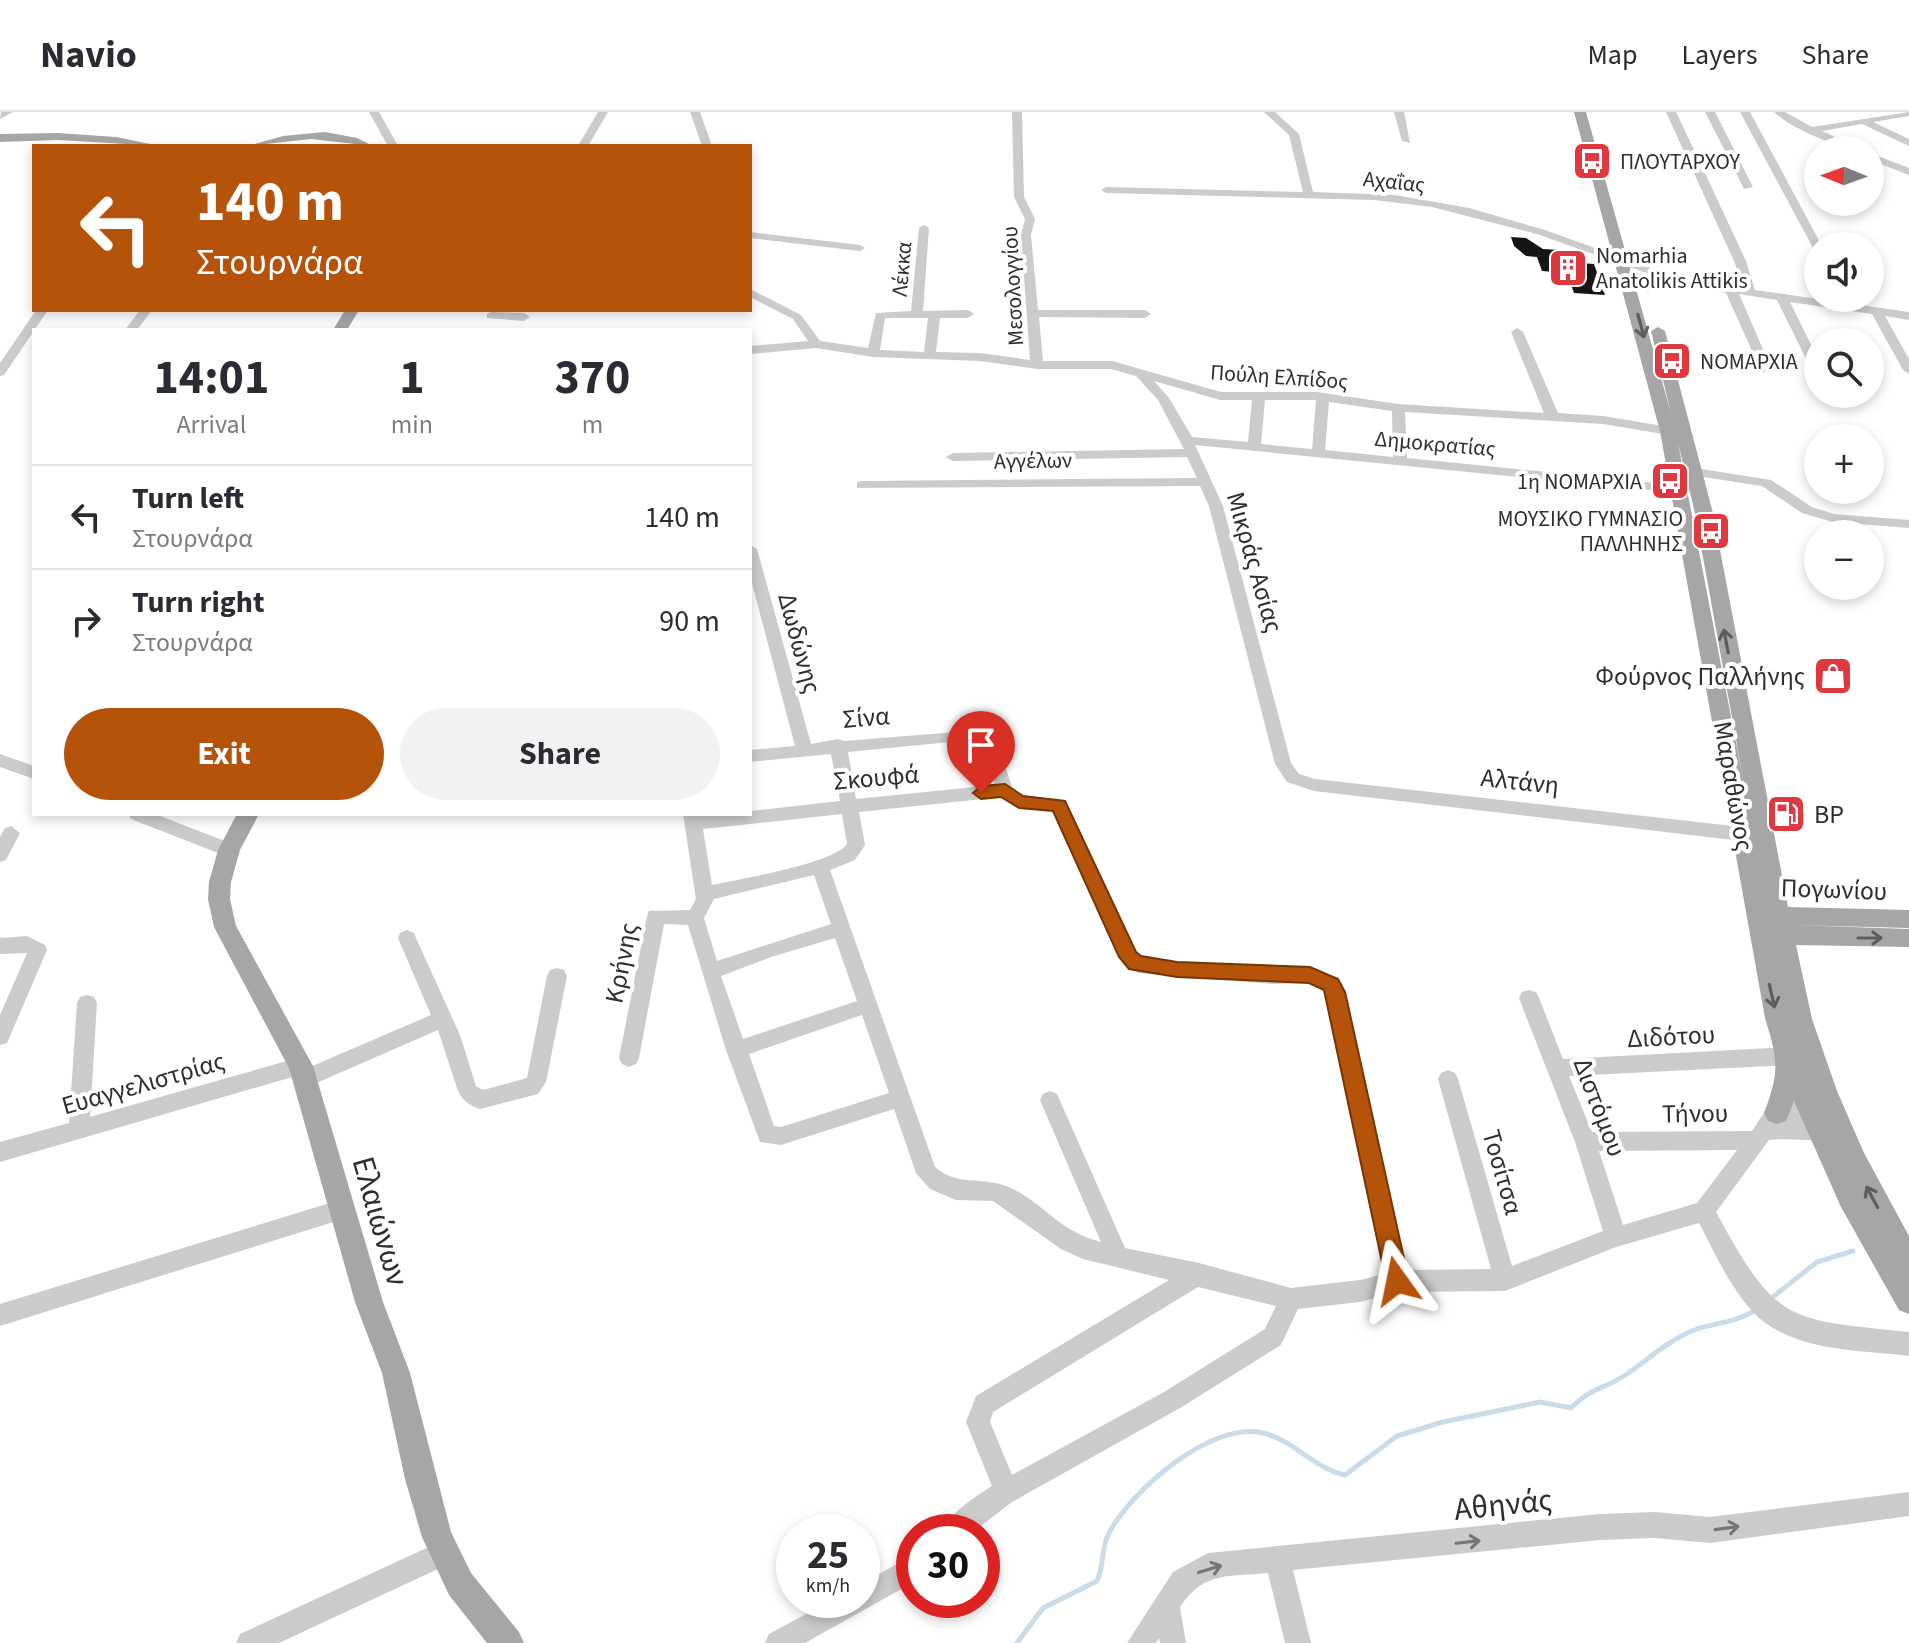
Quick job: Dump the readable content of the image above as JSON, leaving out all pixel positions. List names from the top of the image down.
{
  "streets": {
    "main road": ["Μαραθώνος", "Πογωνίου", "Ελαιώνων"],
    "street": [
      "Αχαΐας",
      "Λέκκα",
      "Μεσολογγίου",
      "Πούλη Ελπίδος",
      "Δημοκρατίας",
      "Αγγέλων",
      "Μικράς Ασίας",
      "Δωδώνης",
      "Σίνα",
      "Σκουφά",
      "Αλτάνη",
      "Κρήνης",
      "Διδότου",
      "Ευαγγελιστρίας",
      "Διστόμου",
      "Τήνου",
      "Τοσίτσα",
      "Αθηνάς"
    ]
  },
  "crossings": [
    ["Αχαΐας", "Μαραθώνος"],
    ["Μεσολογγίου", "Πούλη Ελπίδος"],
    ["Πούλη Ελπίδος", "Μικράς Ασίας"],
    ["Πούλη Ελπίδος", "Μαραθώνος"],
    ["Δημοκρατίας", "Μικράς Ασίας"],
    ["Δημοκρατίας", "Μαραθώνος"],
    ["Αγγέλων", "Μικράς Ασίας"],
    ["Μικράς Ασίας", "Αλτάνη"],
    ["Δωδώνης", "Σίνα"],
    ["Σίνα", "Σκουφά"],
    ["Αλτάνη", "Μαραθώνος"],
    ["Μαραθώνος", "Πογωνίου"],
    ["Μαραθώνος", "Διδότου"],
    ["Μαραθώνος", "Τήνου"],
    ["Διδότου", "Διστόμου"],
    ["Ευαγγελιστρίας", "Ελαιώνων"],
    ["Διστόμου", "Τήνου"]
  ],
  "one_way": ["Αθηνάς"],
  "places": {
    "bus stop": [
      "ΠΛΟΥΤΑΡΧΟΥ",
      "ΝΟΜΑΡΧΙΑ",
      "1η ΝΟΜΑΡΧΙΑ",
      "ΜΟΥΣΙΚΟ ΓΥΜΝΑΣΙΟ ΠΑΛΛΗΝΗΣ"
    ],
    "building": ["Nomarhia Anatolikis Attikis"],
    "shop": ["Φούρνος Παλλήνης"],
    "fuel station": ["BP"]
  },
  "north": "left",
  "page": {
    "header": "Navio",
    "nav": ["Map", "Layers", "Share"],
    "map_buttons": ["+", "−"],
    "turn": ["140 m", "Στουρνάρα"],
    "eta": [
      "14:01",
      "Arrival",
      "1",
      "min",
      "370",
      "m"
    ],
    "list": [
      {
        "name": "Turn left",
        "note": "Στουρνάρα",
        "value": "140 m"
      },
      {
        "name": "Turn right",
        "note": "Στουρνάρα",
        "value": "90 m"
      }
    ],
    "buttons": ["Exit", "Share"],
    "speed": "25 km/h",
    "limit": "30"
  }
}
